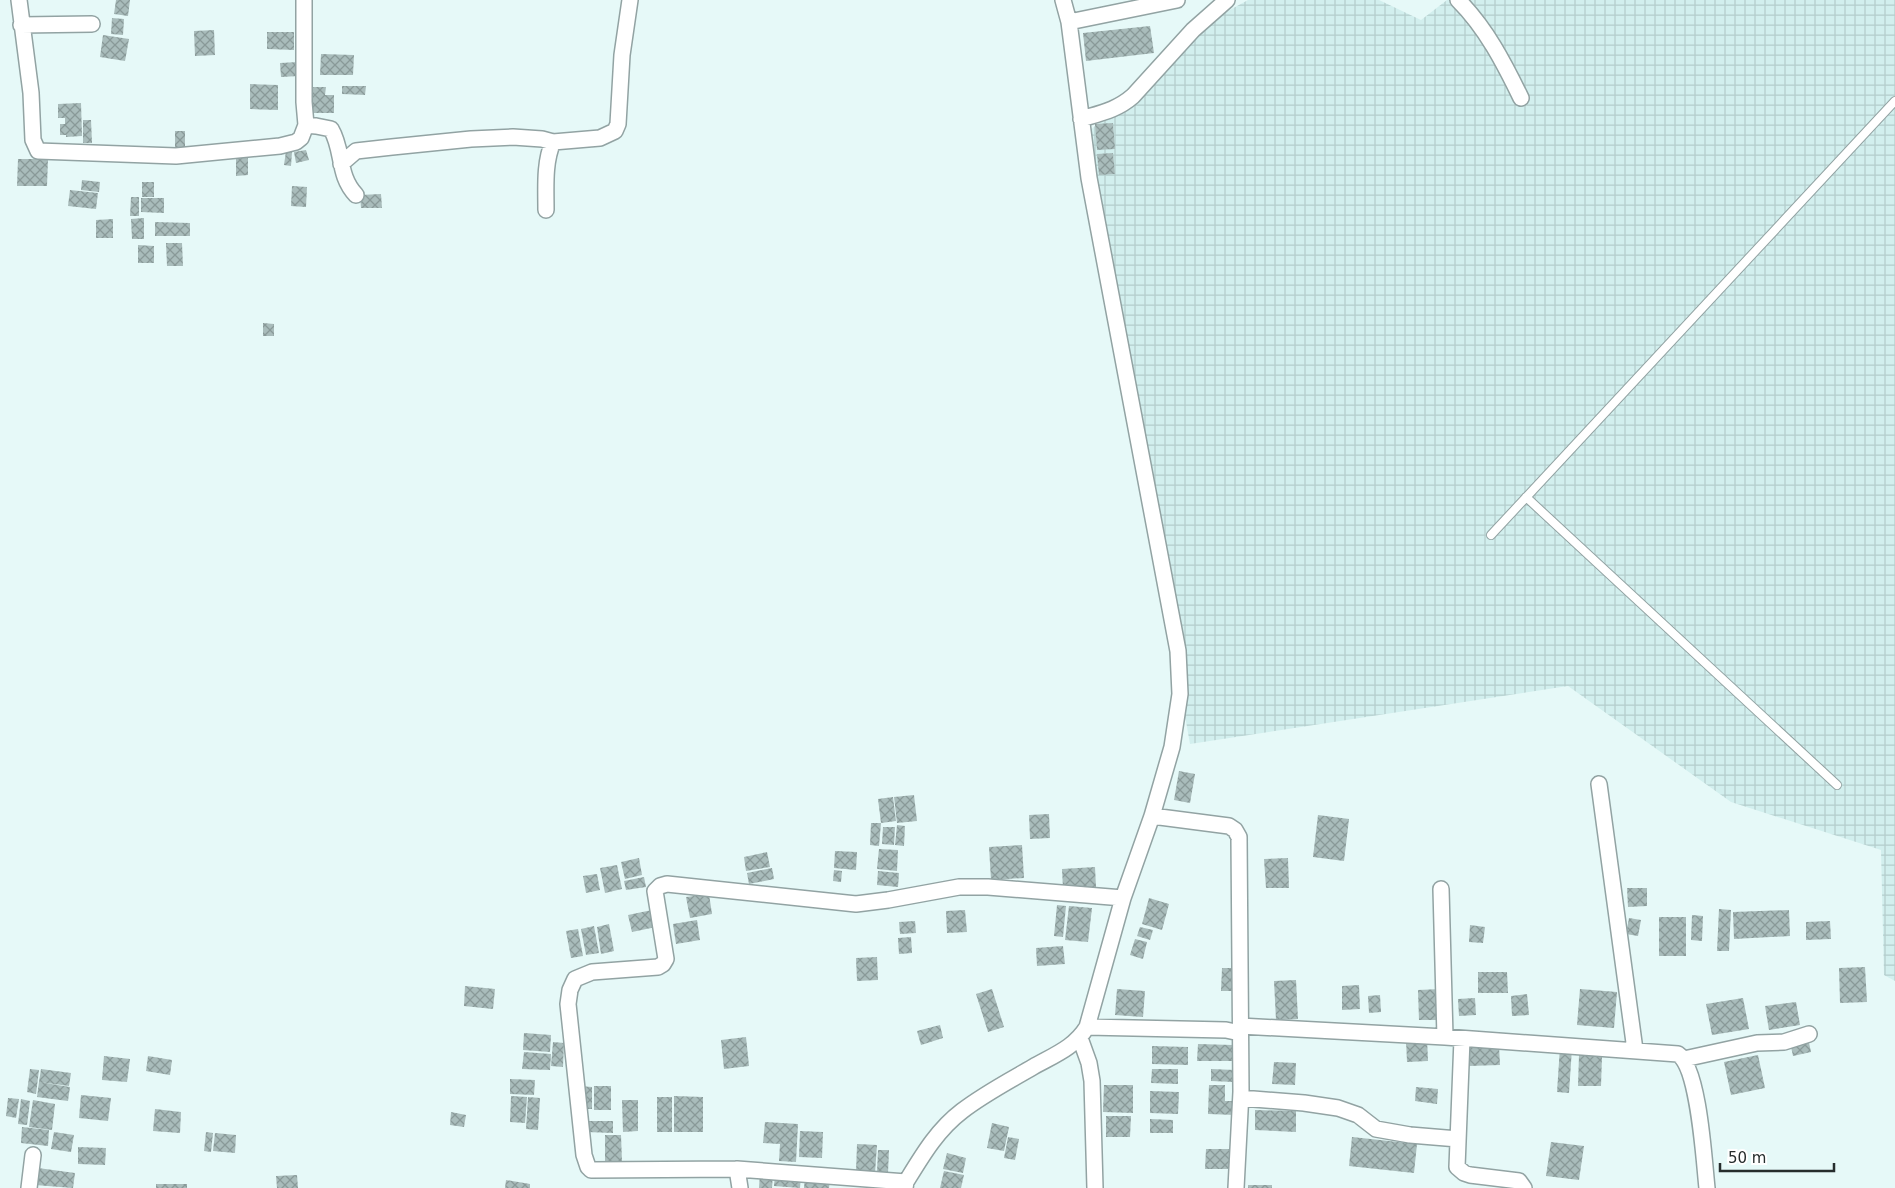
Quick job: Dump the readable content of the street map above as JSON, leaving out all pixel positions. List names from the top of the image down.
{
  "scale_bar": "50 m"
}
